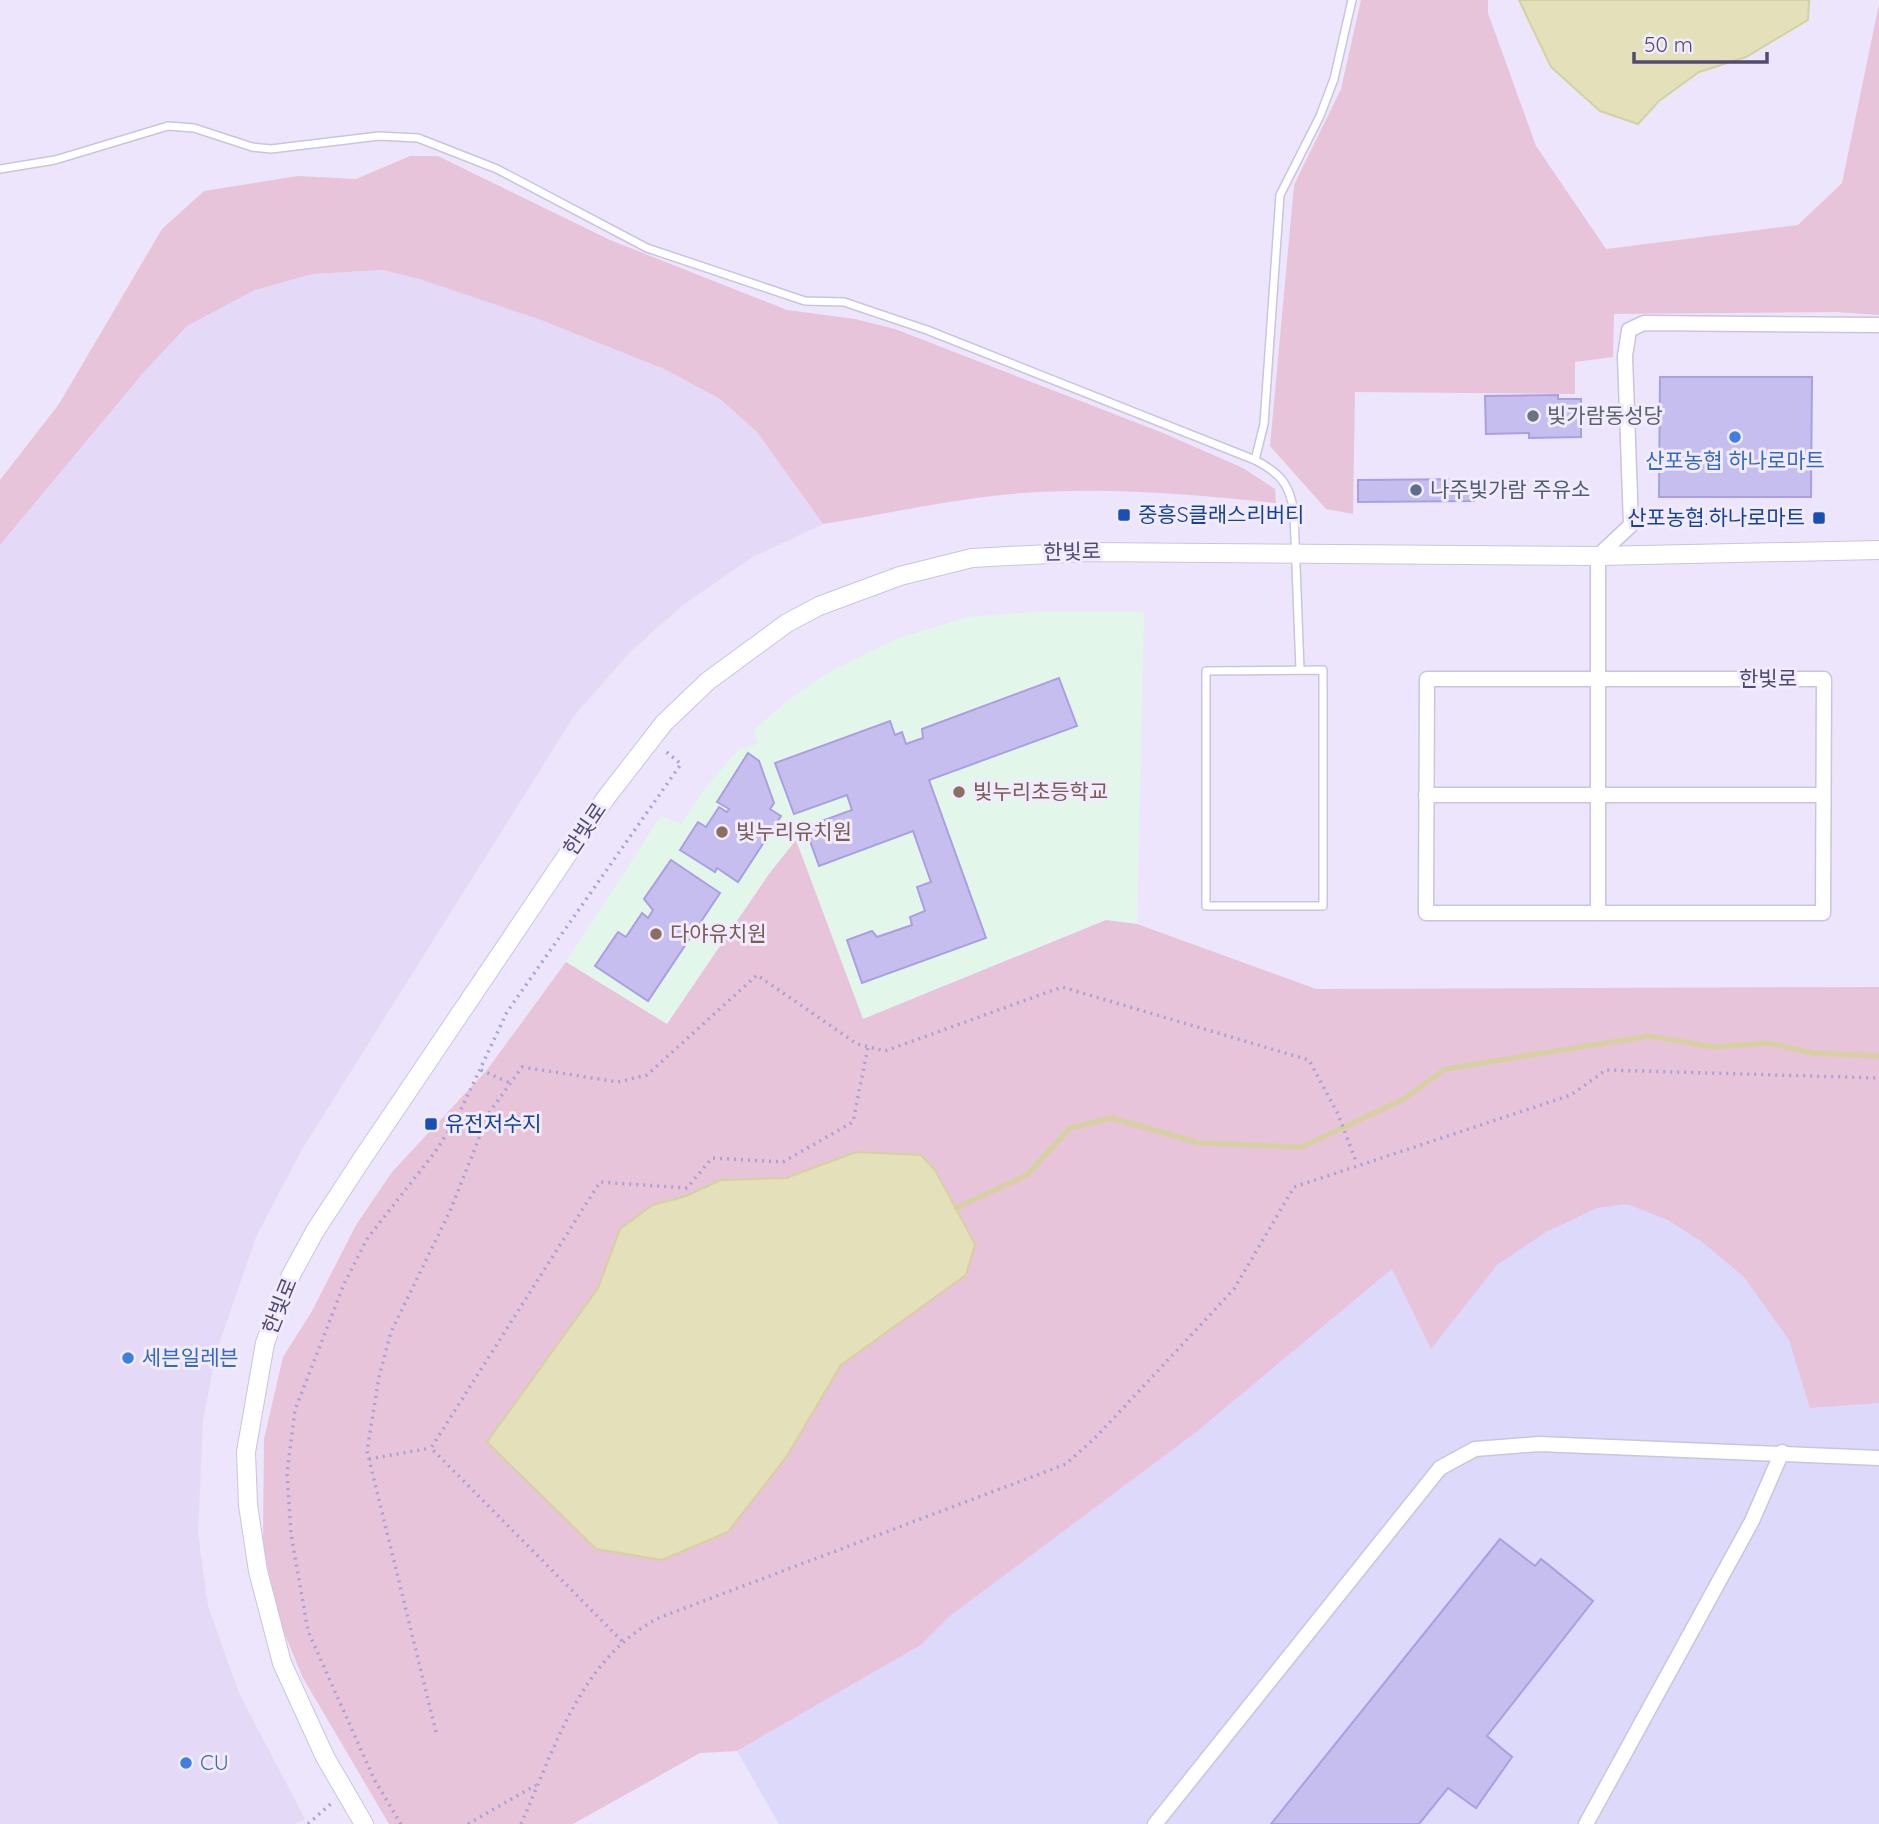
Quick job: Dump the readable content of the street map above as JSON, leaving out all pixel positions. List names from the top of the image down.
{
  "streets": {
    "street": ["한빛로"]
  },
  "places": {
    "other": [
      "빛가람동성당",
      "산포농협 하나로마트",
      "나주빛가람 주유소",
      "빛누리초등학교",
      "빛누리유치원",
      "다야유치원",
      "세븐일레븐",
      "CU"
    ],
    "transit": ["중흥S클래스리버티", "산포농협.하나로마트", "유전저수지"]
  },
  "scale_bar": "50 m"
}
